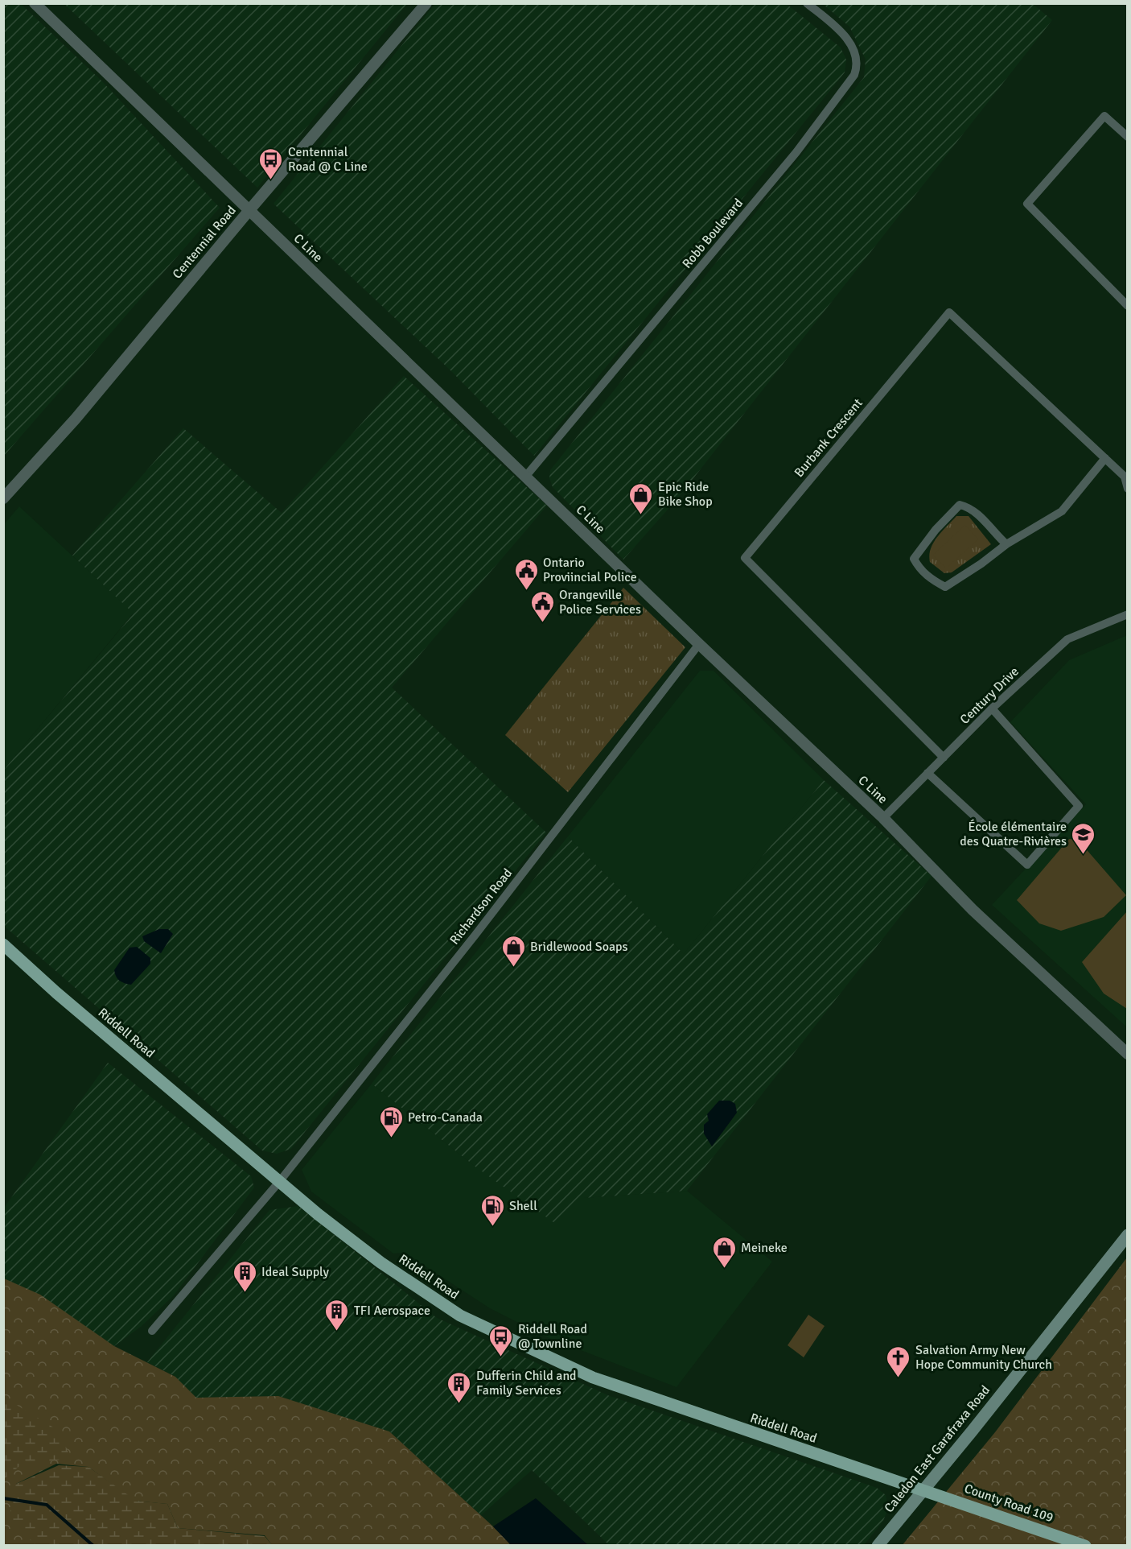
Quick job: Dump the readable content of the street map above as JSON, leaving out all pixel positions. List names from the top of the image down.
{
  "streets": {
    "main road": ["Riddell Road", "Caledon East Garafraxa Road", "County Road 109"],
    "street": [
      "Robb Boulevard",
      "Centennial Road",
      "C Line",
      "Burbank Crescent",
      "Century Drive",
      "Richardson Road"
    ]
  },
  "crossings": [
    ["Robb Boulevard", "C Line"],
    ["Centennial Road", "C Line"],
    ["C Line", "Century Drive"],
    ["C Line", "Richardson Road"],
    ["Burbank Crescent", "Century Drive"],
    ["Richardson Road", "Riddell Road"],
    ["Riddell Road", "Caledon East Garafraxa Road"],
    ["Riddell Road", "County Road 109"],
    ["Caledon East Garafraxa Road", "County Road 109"]
  ],
  "places": {
    "bus stop": ["Centennial Road @ C Line", "Riddell Road @ Townline"],
    "shop": ["Epic Ride Bike Shop", "Bridlewood Soaps", "Meineke"],
    "public building": ["Ontario Proviincial Police", "Orangeville Police Services"],
    "school or university": ["École élémentaire des Quatre-Rivières"],
    "fuel station": ["Petro-Canada", "Shell"],
    "building": ["Ideal Supply", "TFI Aerospace", "Dufferin Child and Family Services"],
    "church": ["Salvation Army New Hope Community Church"]
  }
}
